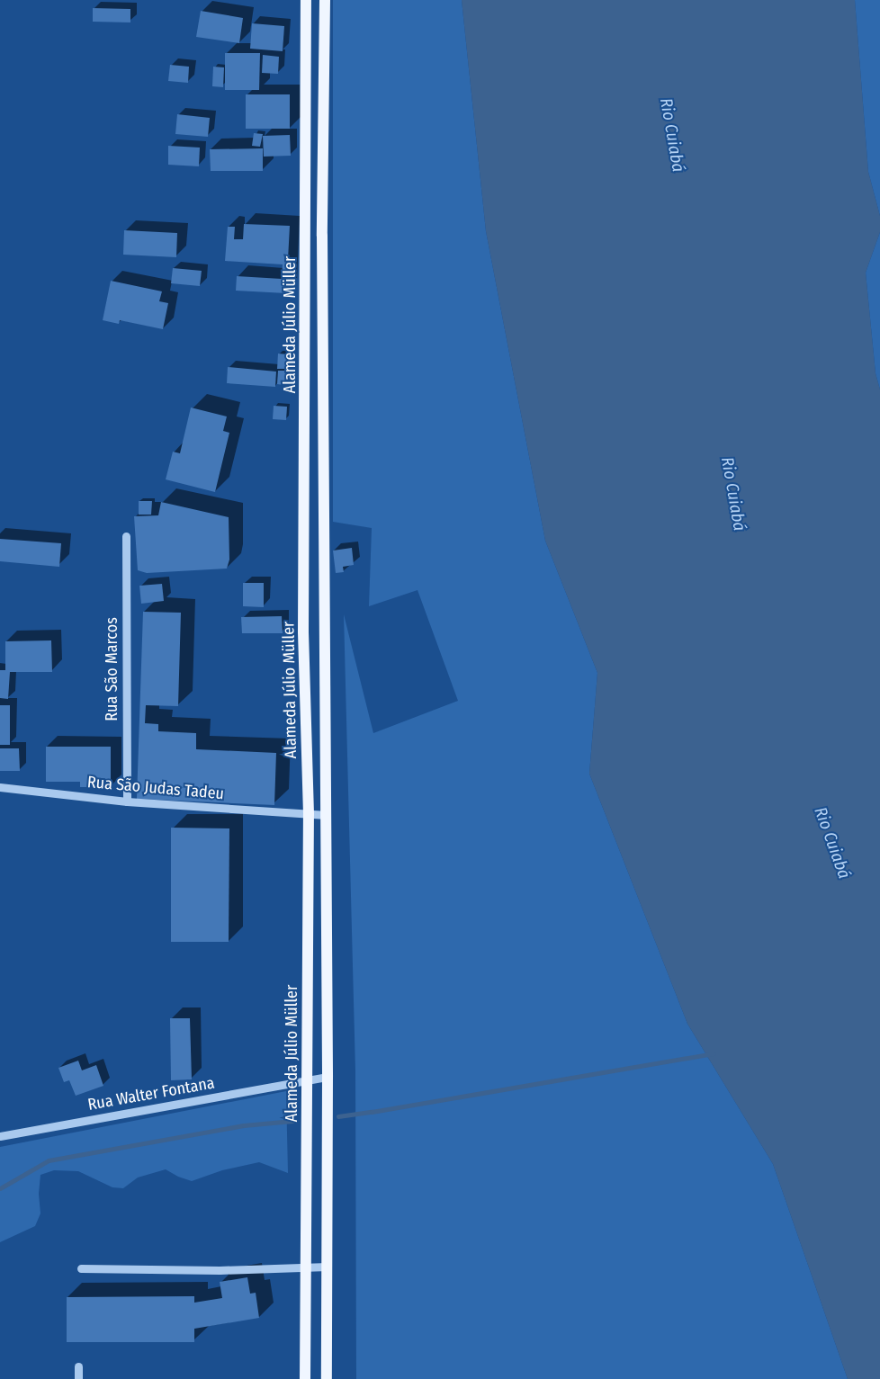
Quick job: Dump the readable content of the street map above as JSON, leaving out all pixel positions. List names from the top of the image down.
{
  "streets": {
    "main road": ["Alameda Júlio Müller"],
    "street": ["Rua São Marcos", "Rua São Judas Tadeu", "Rua Walter Fontana"]
  },
  "crossings": [
    ["Alameda Júlio Müller", "Rua São Judas Tadeu"],
    ["Alameda Júlio Müller", "Rua Walter Fontana"],
    ["Rua São Marcos", "Rua São Judas Tadeu"]
  ],
  "water": ["Rio Cuiabá"]
}
